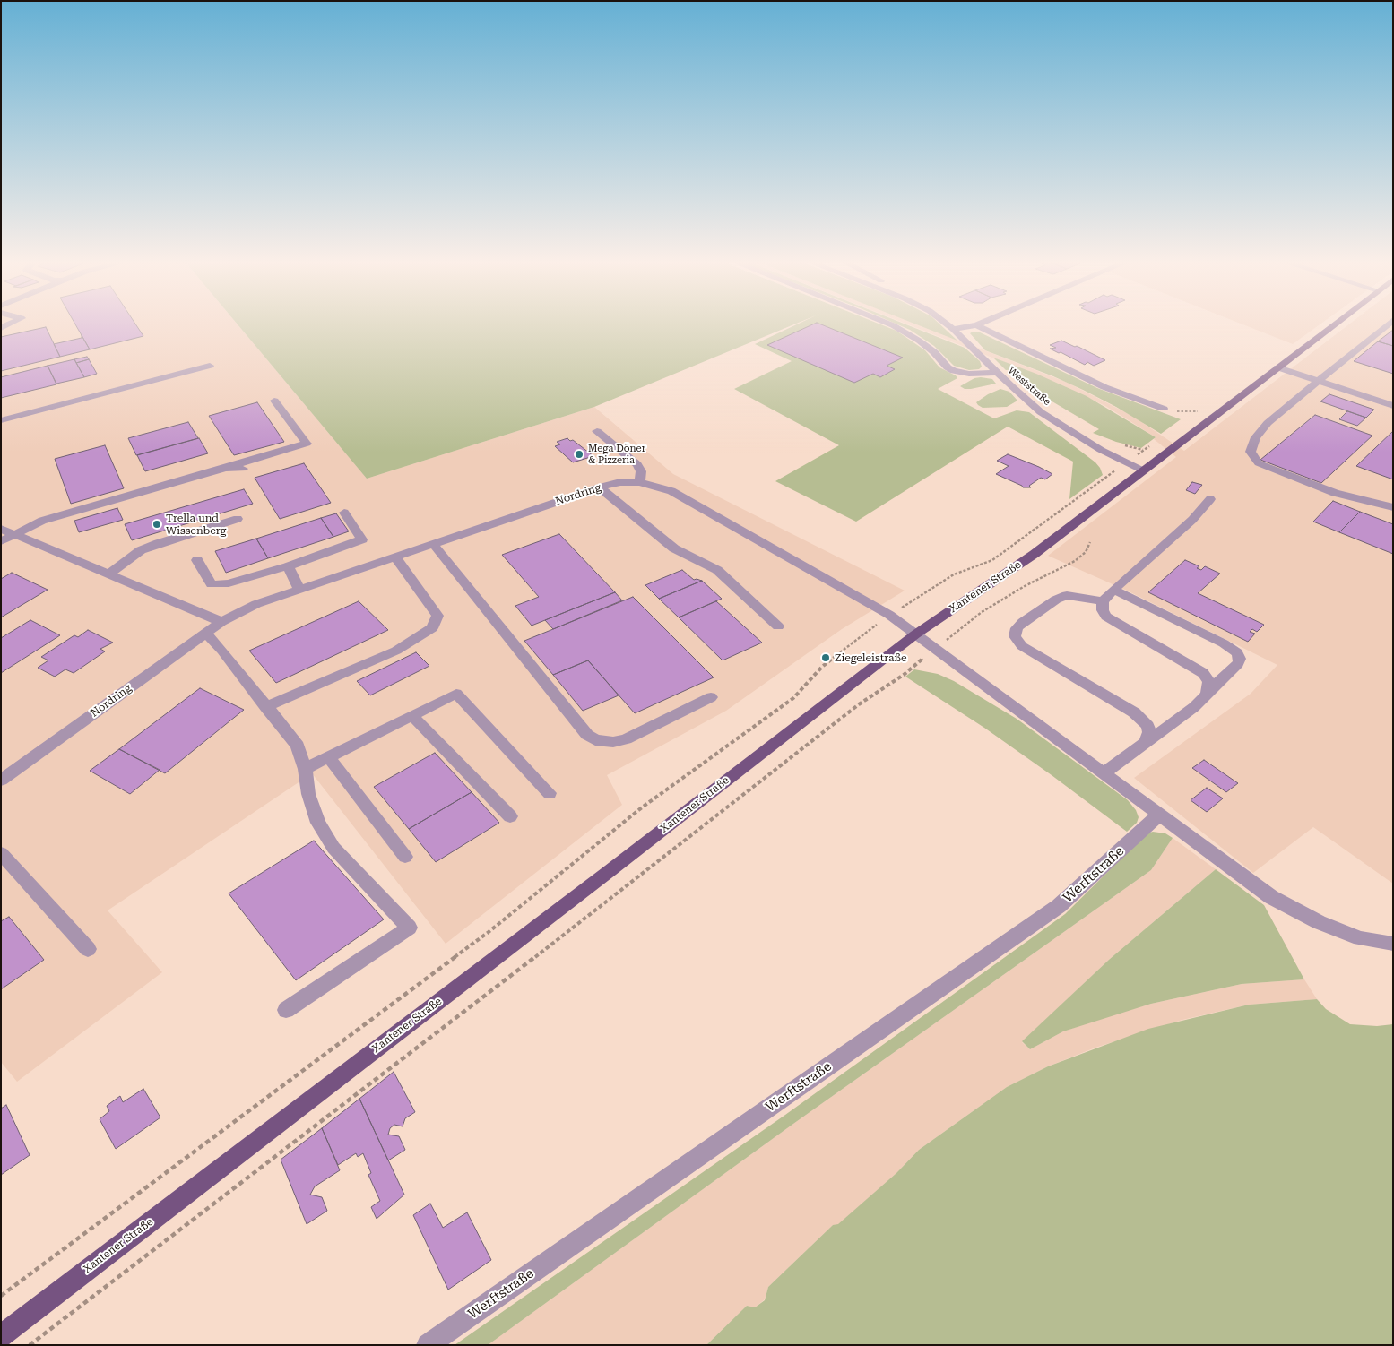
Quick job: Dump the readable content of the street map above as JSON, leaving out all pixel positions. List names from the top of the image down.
{
  "streets": {
    "main road": ["Xantener Straße"],
    "street": ["Weststraße", "Nordring", "Werftstraße"]
  },
  "crossings": [
    ["Weststraße", "Xantener Straße"],
    ["Nordring", "Xantener Straße"]
  ],
  "places": ["Mega Döner & Pizzeria", "Trella und Wissenberg", "Ziegeleistraße"]
}
